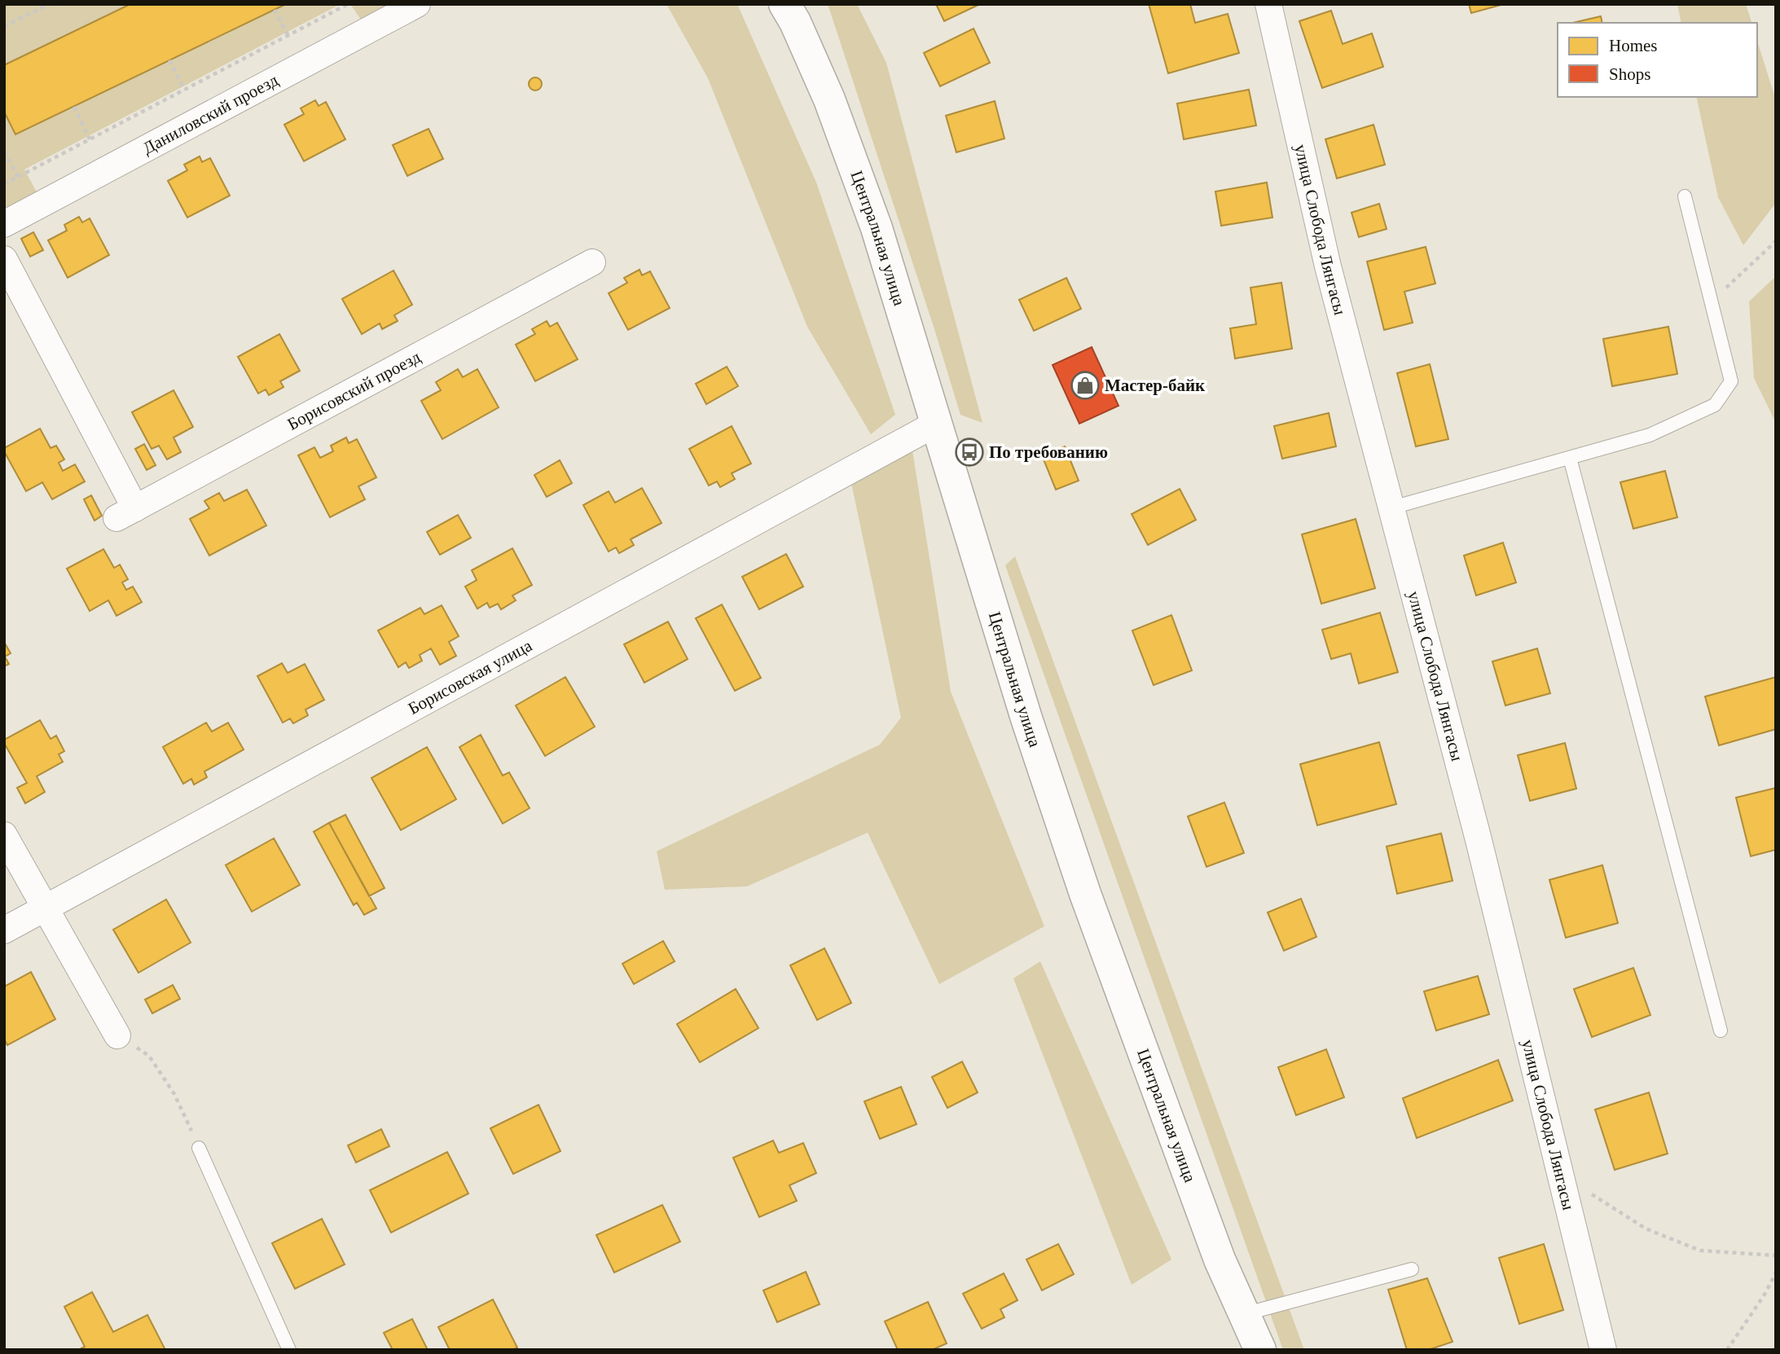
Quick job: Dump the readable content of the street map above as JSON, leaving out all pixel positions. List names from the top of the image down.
{
  "streets": {
    "street": [
      "Даниловский проезд",
      "улица Слобода Лянгасы",
      "Центральная улица",
      "Борисовский проезд",
      "Борисовская улица"
    ]
  },
  "crossings": [
    ["Центральная улица", "Борисовская улица"]
  ],
  "places": {
    "shop": ["Мастер-байк"],
    "bus stop": ["По требованию"]
  },
  "legend": ["Homes", "Shops"]
}
